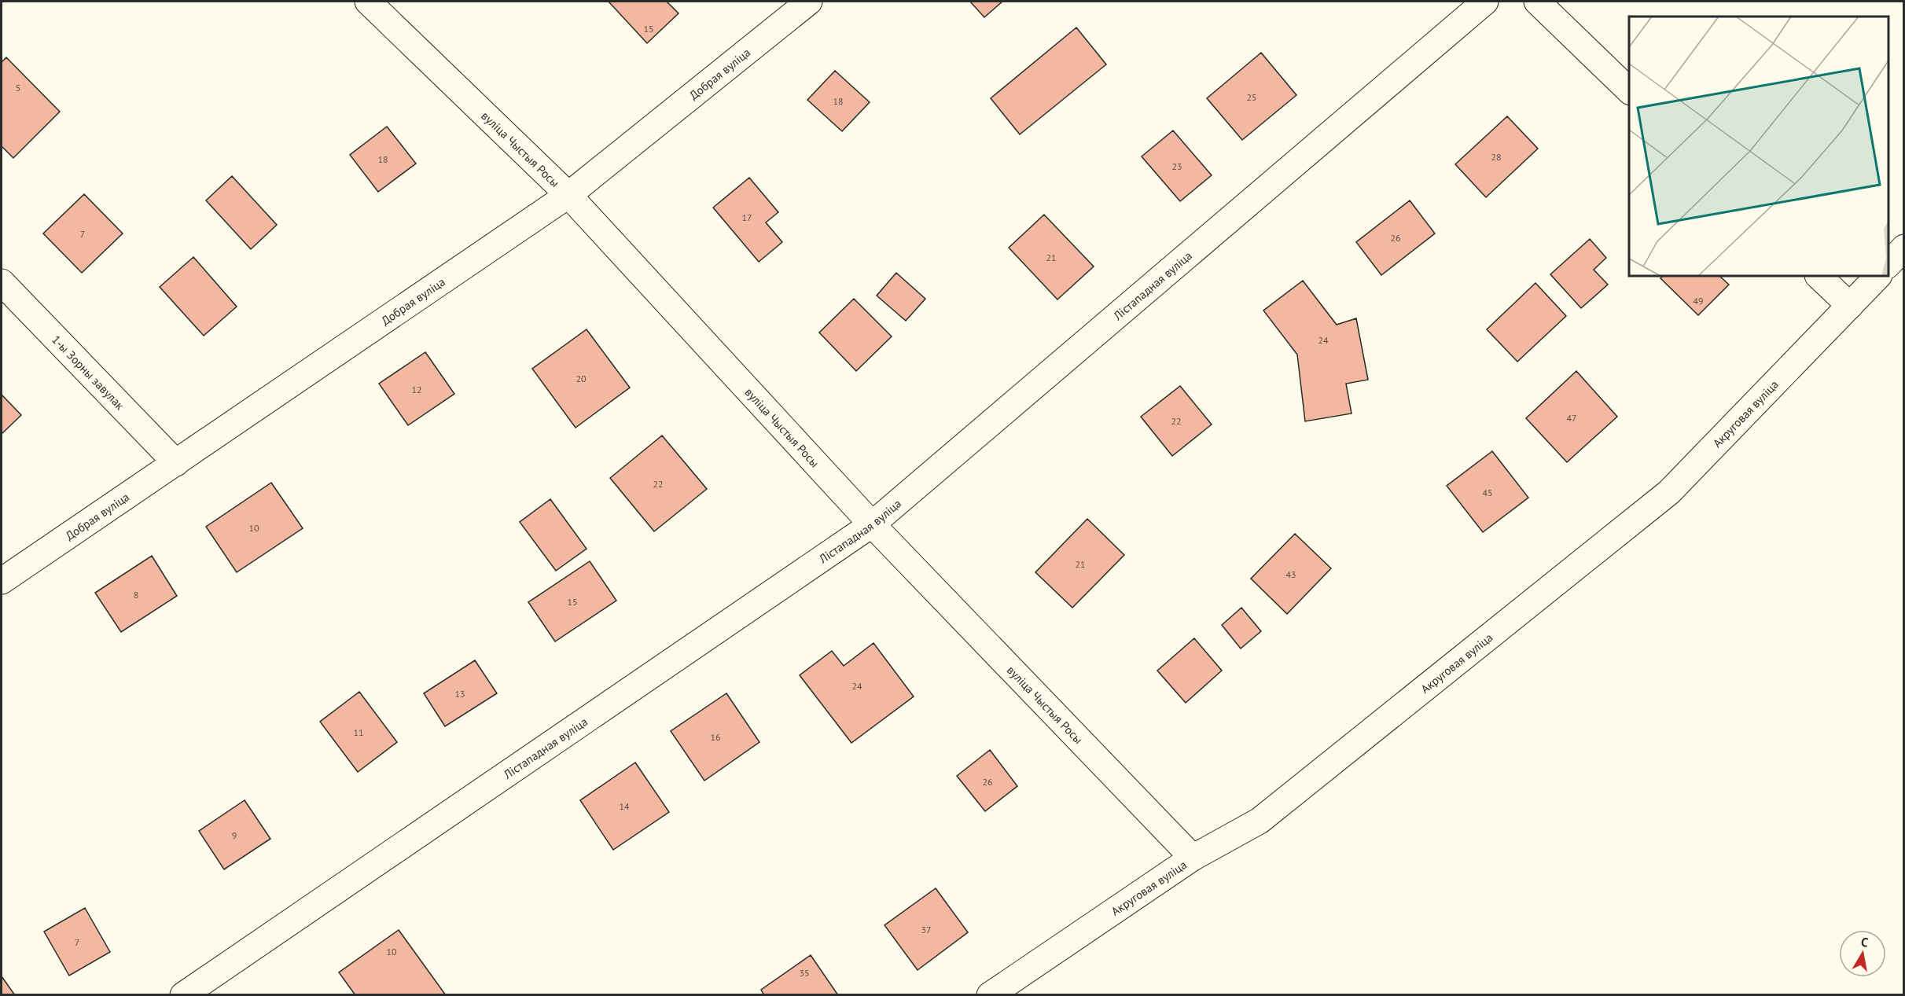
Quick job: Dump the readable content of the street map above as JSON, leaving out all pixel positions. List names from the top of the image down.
{
  "streets": {
    "street": [
      "Добрая вуліца",
      "вуліца Чыстыя Росы",
      "Лістападная вуліца",
      "1-ы Зорны завулак",
      "Акруговая вуліца"
    ]
  },
  "crossings": [
    ["Добрая вуліца", "вуліца Чыстыя Росы"],
    ["Добрая вуліца", "1-ы Зорны завулак"],
    ["вуліца Чыстыя Росы", "Лістападная вуліца"],
    ["вуліца Чыстыя Росы", "Акруговая вуліца"]
  ],
  "house_numbers": [
    "15",
    "5",
    "25",
    "18",
    "28",
    "18",
    "23",
    "17",
    "7",
    "26",
    "21",
    "49",
    "24",
    "20",
    "12",
    "47",
    "22",
    "22",
    "45",
    "10",
    "21",
    "43",
    "8",
    "15",
    "24",
    "13",
    "11",
    "16",
    "26",
    "14",
    "9",
    "37",
    "7",
    "10",
    "35"
  ],
  "north": "top"
}
